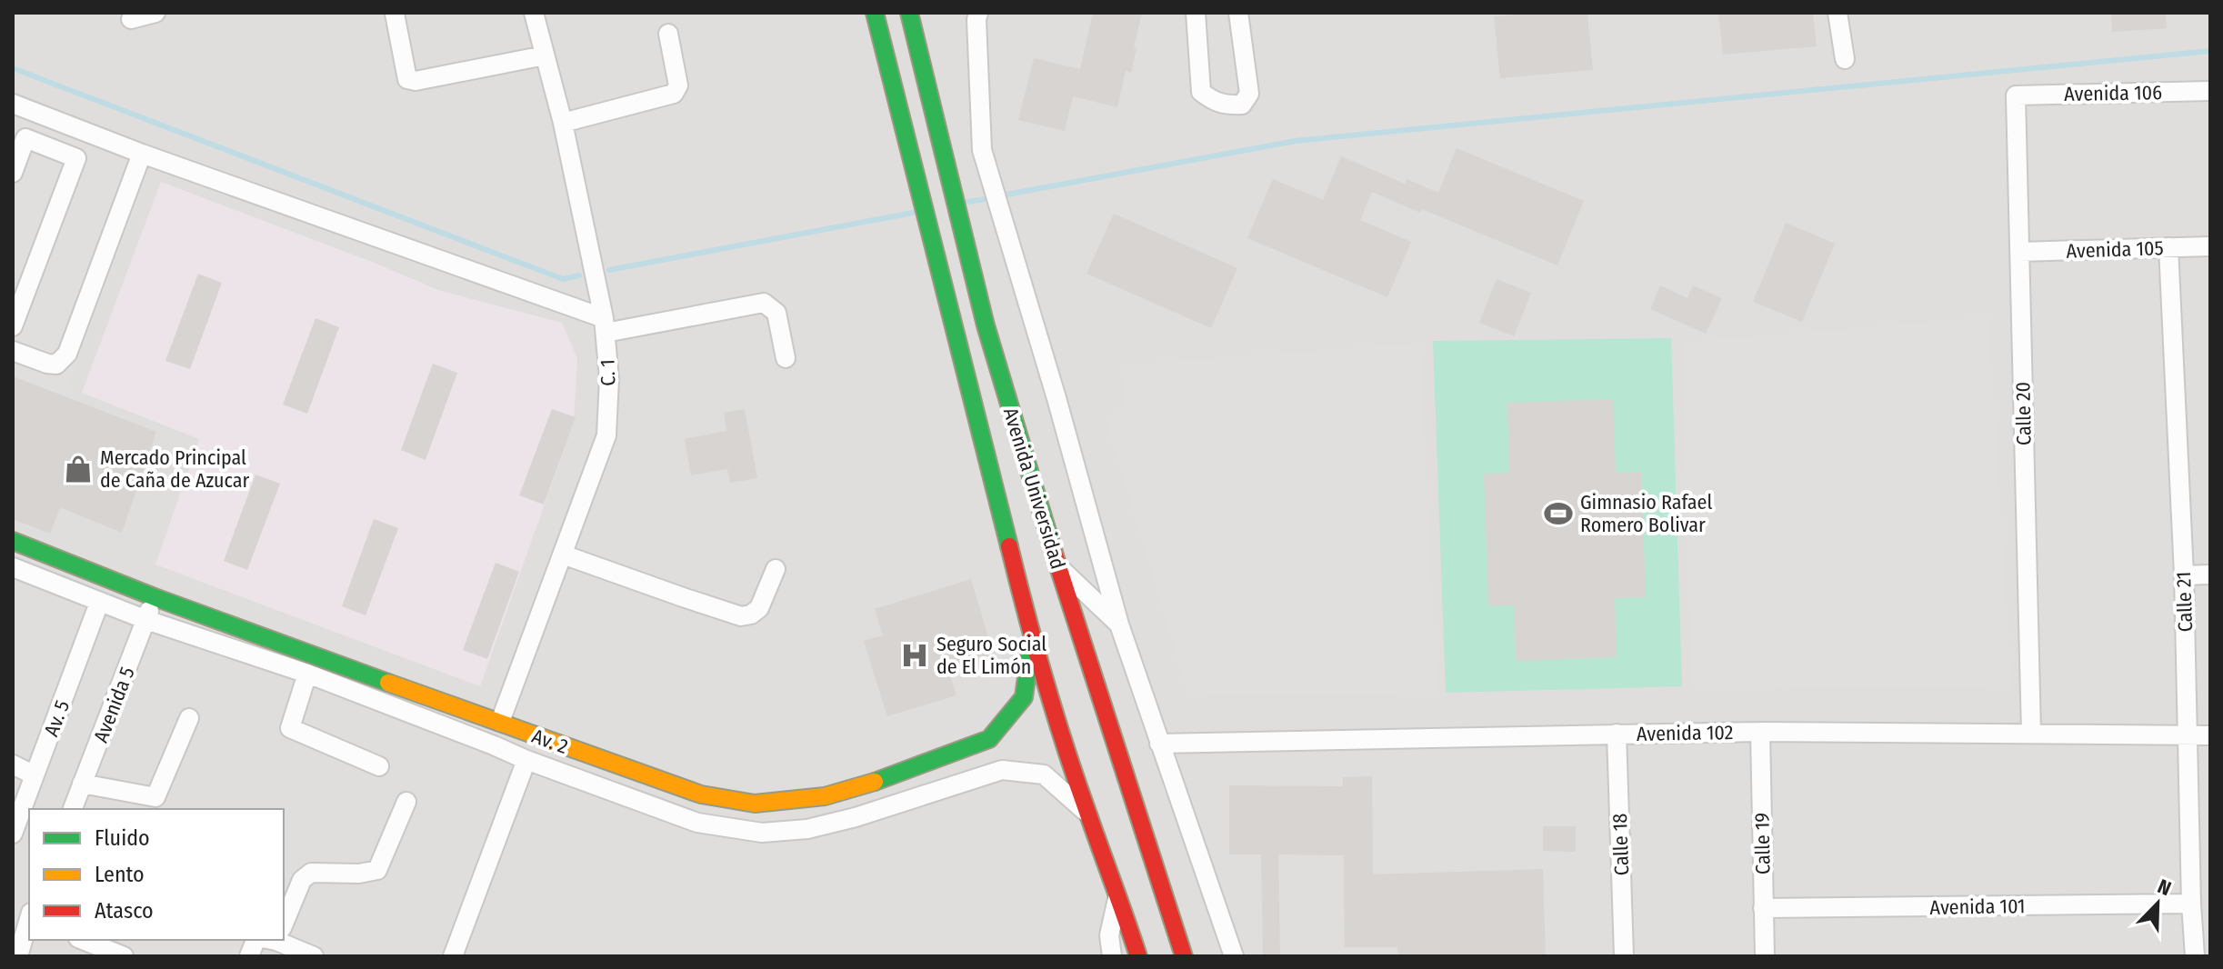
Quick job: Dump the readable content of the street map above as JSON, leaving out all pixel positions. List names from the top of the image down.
{
  "streets": {
    "main road": ["Avenida Universidad", "Av. 2"],
    "street": [
      "Avenida 106",
      "Avenida 105",
      "C. 1",
      "Calle 20",
      "Calle 21",
      "Avenida 5",
      "Av. 5",
      "Avenida 102",
      "Calle 19",
      "Calle 18",
      "Avenida 101"
    ]
  },
  "crossings": [
    ["Avenida 106", "Calle 20"],
    ["Avenida 105", "Calle 20"],
    ["Avenida 105", "Calle 21"],
    ["C. 1", "Av. 2"],
    ["Calle 20", "Avenida 102"],
    ["Avenida Universidad", "Av. 2"],
    ["Calle 21", "Avenida 102"],
    ["Calle 21", "Avenida 101"],
    ["Avenida 5", "Av. 2"],
    ["Av. 5", "Av. 2"],
    ["Avenida 102", "Calle 19"],
    ["Avenida 102", "Calle 18"],
    ["Calle 19", "Avenida 101"]
  ],
  "places": {
    "shop": ["Mercado Principal de Caña de Azucar"],
    "sports": ["Gimnasio Rafael Romero Bolivar"],
    "hospital": ["Seguro Social de El Limón"]
  },
  "legend": ["Fluido", "Lento", "Atasco"],
  "north": "top right"
}
